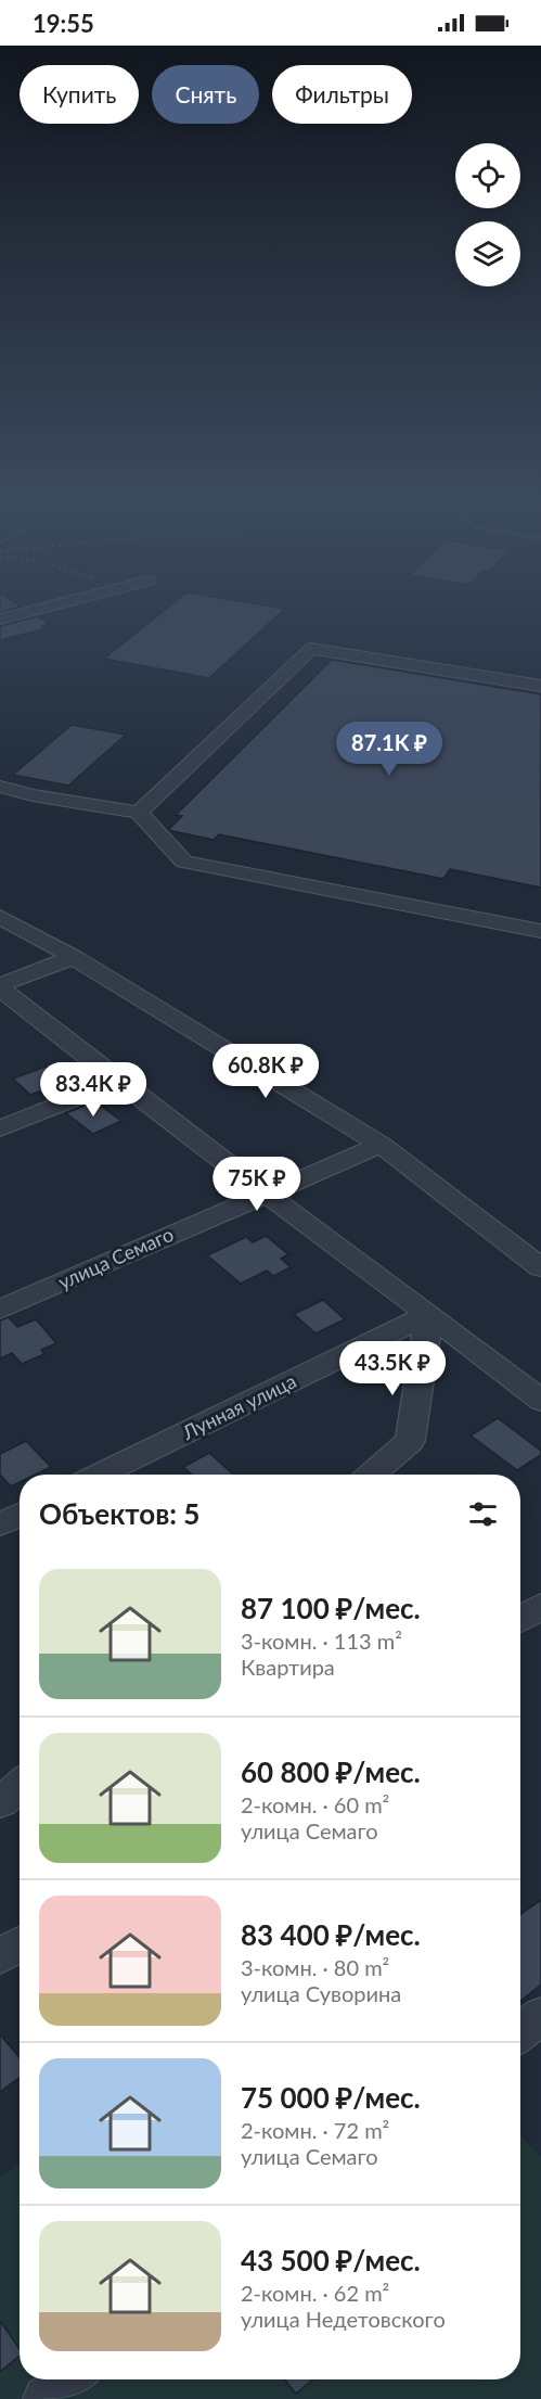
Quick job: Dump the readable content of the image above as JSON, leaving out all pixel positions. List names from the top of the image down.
{
  "streets": {
    "street": ["улица Семаго", "Лунная улица"]
  },
  "page": {
    "status": "19:55",
    "chip": ["Купить", "Снять", "Фильтры"],
    "price": [
      "87.1K ₽",
      "60.8K ₽",
      "83.4K ₽",
      "75K ₽",
      "43.5K ₽"
    ],
    "heading": "Объектов: 5",
    "list": [
      {
        "name": "87 100 ₽/мес.",
        "note": "3-комн. · 113 m² · Квартира"
      },
      {
        "name": "60 800 ₽/мес.",
        "note": "2-комн. · 60 m² · улица Семаго"
      },
      {
        "name": "83 400 ₽/мес.",
        "note": "3-комн. · 80 m² · улица Суворина"
      },
      {
        "name": "75 000 ₽/мес.",
        "note": "2-комн. · 72 m² · улица Семаго"
      },
      {
        "name": "43 500 ₽/мес.",
        "note": "2-комн. · 62 m² · улица Недетовского"
      }
    ]
  }
}
